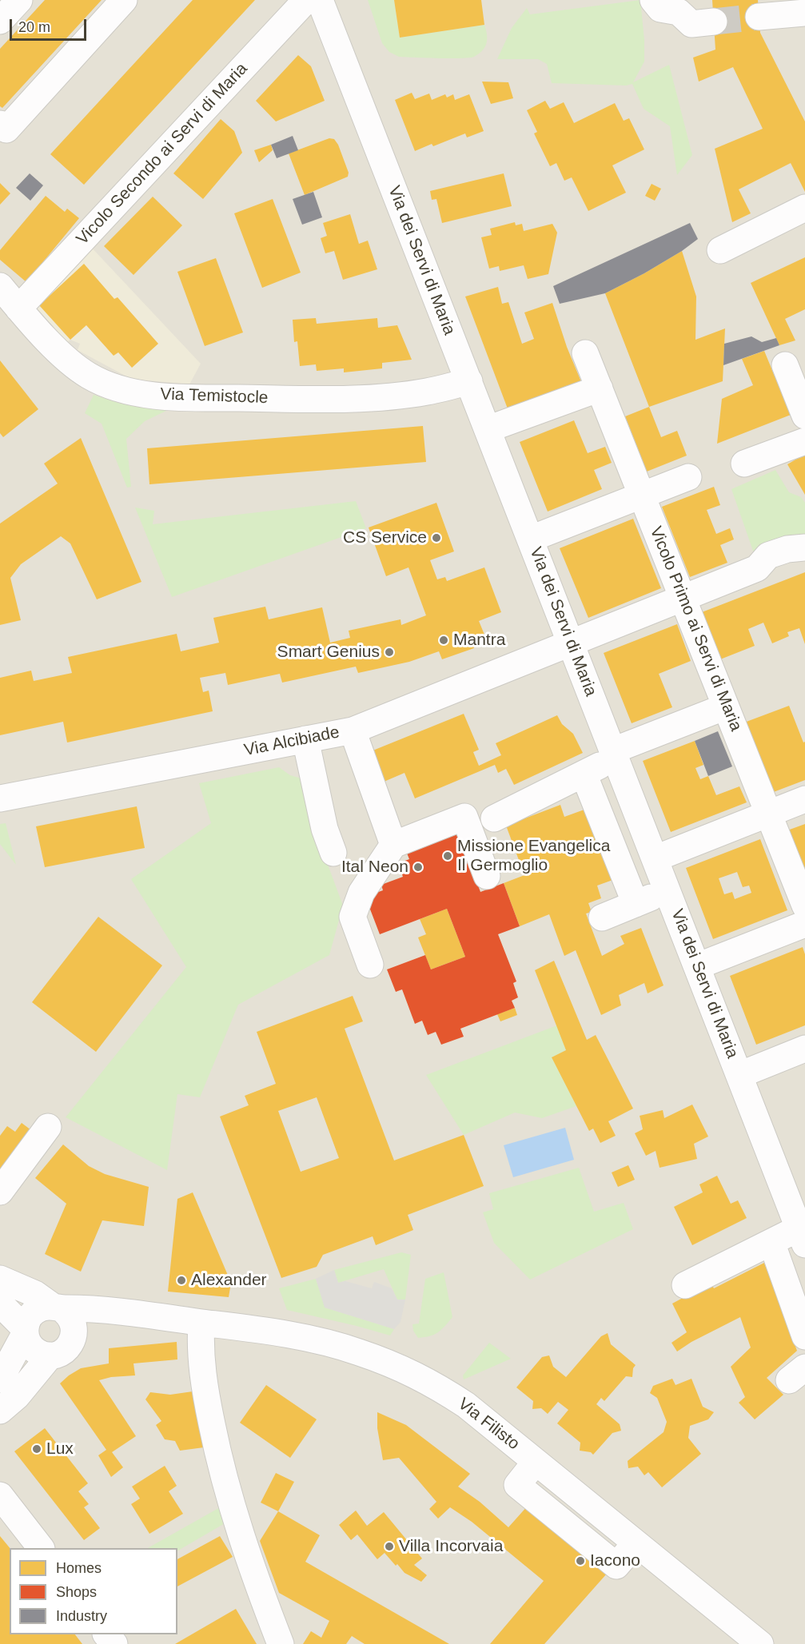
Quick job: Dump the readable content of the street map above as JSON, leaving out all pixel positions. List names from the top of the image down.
{
  "streets": {
    "street": [
      "Vicolo Secondo ai Servi di Maria",
      "Via dei Servi di Maria",
      "Via Temistocle",
      "Vicolo Primo ai Servi di Maria",
      "Via Alcibiade",
      "Via Filisto"
    ]
  },
  "crossings": [
    ["Vicolo Secondo ai Servi di Maria", "Via Temistocle"],
    ["Via dei Servi di Maria", "Via Temistocle"],
    ["Via dei Servi di Maria", "Via Alcibiade"],
    ["Vicolo Primo ai Servi di Maria", "Via Alcibiade"]
  ],
  "places": [
    "CS Service",
    "Mantra",
    "Smart Genius",
    "Missione Evangelica Il Germoglio",
    "Ital Neon",
    "Alexander",
    "Lux",
    "Villa Incorvaia",
    "Iacono"
  ],
  "legend": ["Homes", "Shops", "Industry"],
  "scale_bar": "20 m"
}
